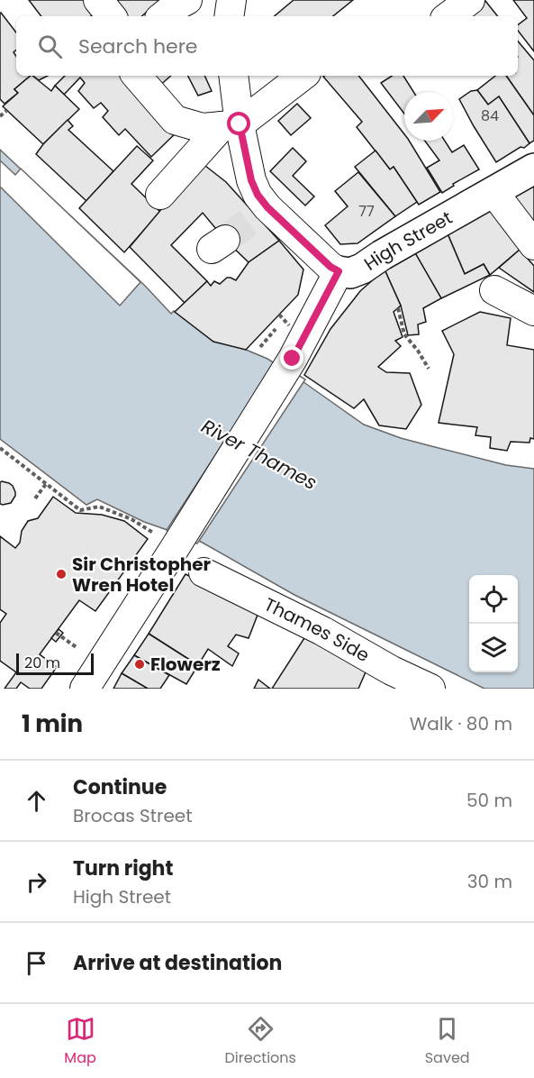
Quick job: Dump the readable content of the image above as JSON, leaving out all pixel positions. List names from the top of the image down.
{
  "streets": {
    "main road": ["High Street"],
    "street": ["Thames Side"]
  },
  "water": ["River Thames"],
  "places": ["Sir Christopher Wren Hotel", "Flowerz"],
  "house_numbers": ["84", "77"],
  "scale_bar": "20 m",
  "north": "top right",
  "page": {
    "search": "Search here",
    "scale": "20 m",
    "heading": ["1 min", "Walk · 80 m"],
    "list": [
      ["Continue", "Brocas Street", "50 m"],
      ["Turn right", "High Street", "30 m"],
      "Arrive at destination"
    ],
    "nav": ["Map", "Directions", "Saved"]
  }
}
